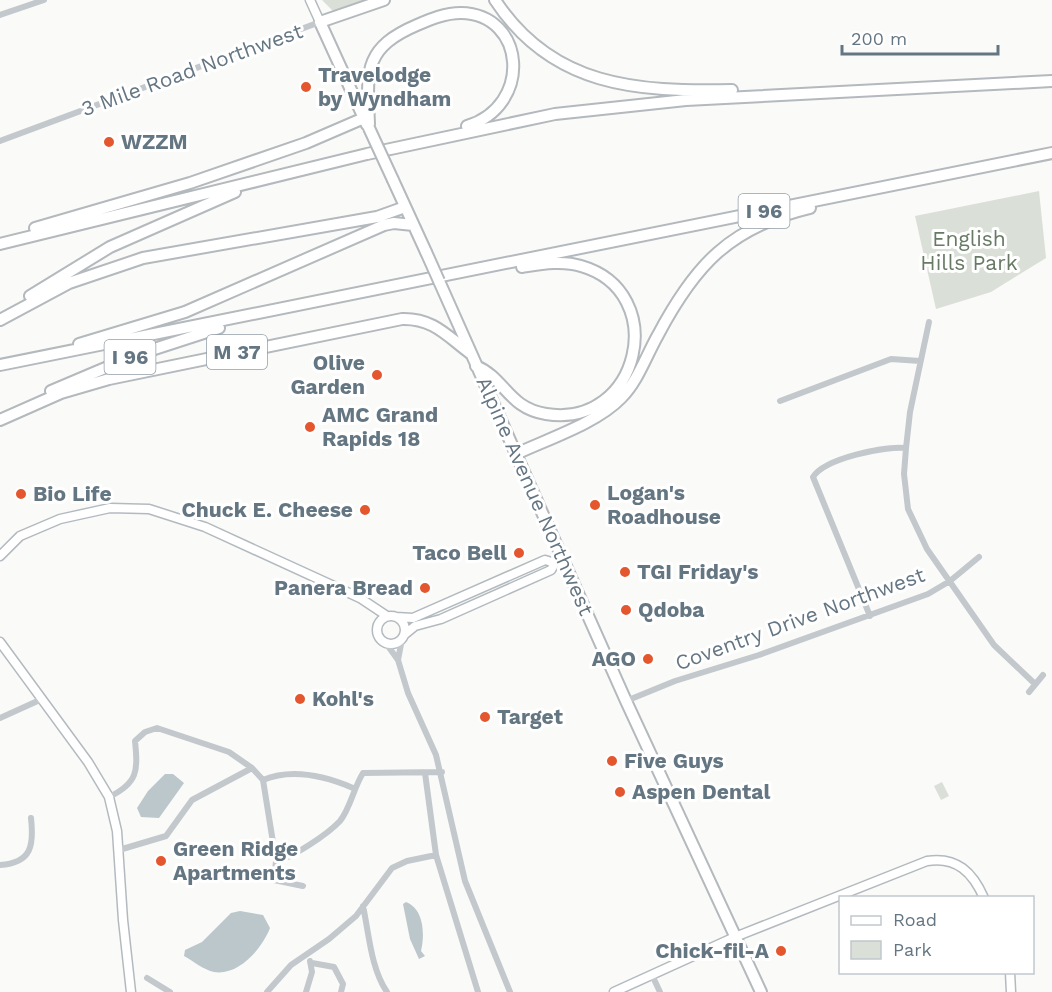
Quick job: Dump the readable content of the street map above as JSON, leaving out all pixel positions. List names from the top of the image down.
{
  "streets": {
    "highway": [
      "3 Mile Road Northwest",
      "I 96",
      "M 37",
      "Alpine Avenue Northwest"
    ],
    "street": ["Coventry Drive Northwest"]
  },
  "crossings": [
    ["3 Mile Road Northwest", "Alpine Avenue Northwest"],
    ["I 96", "M 37"],
    ["M 37", "Alpine Avenue Northwest"],
    ["Alpine Avenue Northwest", "Coventry Drive Northwest"]
  ],
  "parks": ["English Hills Park"],
  "places": [
    "Travelodge by Wyndham",
    "WZZM",
    "Olive Garden",
    "AMC Grand Rapids 18",
    "Bio Life",
    "Logan's Roadhouse",
    "Chuck E. Cheese",
    "Taco Bell",
    "TGI Friday's",
    "Panera Bread",
    "Qdoba",
    "AGO",
    "Kohl's",
    "Target",
    "Five Guys",
    "Aspen Dental",
    "Green Ridge Apartments",
    "Chick-fil-A"
  ],
  "legend": ["Road", "Park"],
  "scale_bar": "200 m"
}
